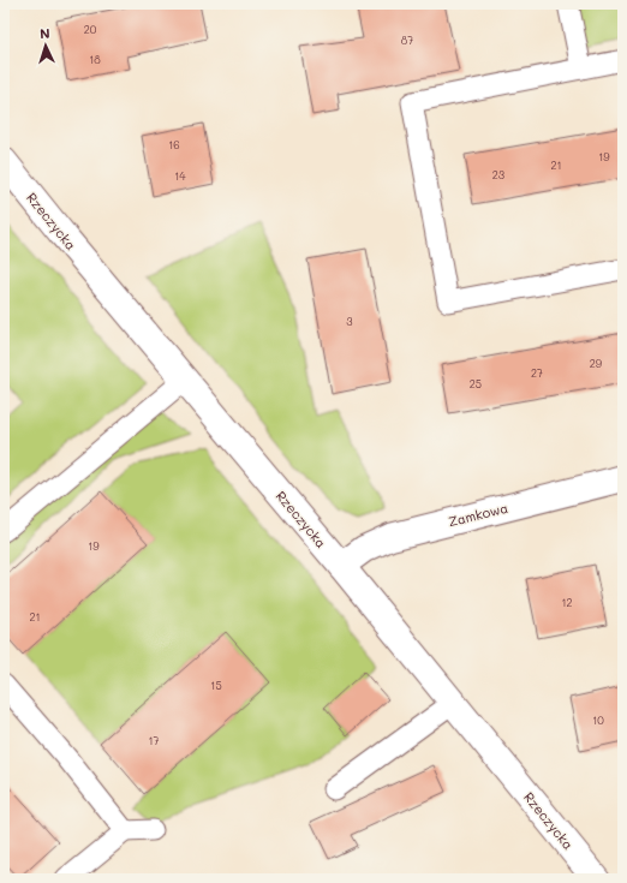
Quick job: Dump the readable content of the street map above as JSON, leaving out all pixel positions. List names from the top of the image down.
{
  "streets": {
    "street": ["Rzeczycka", "Zamkowa"]
  },
  "crossings": [
    ["Rzeczycka", "Zamkowa"]
  ],
  "house_numbers": [
    "20",
    "87",
    "18",
    "16",
    "19",
    "21",
    "23",
    "14",
    "3",
    "29",
    "27",
    "25",
    "19",
    "12",
    "21",
    "15",
    "10",
    "17"
  ],
  "north": "top"
}
